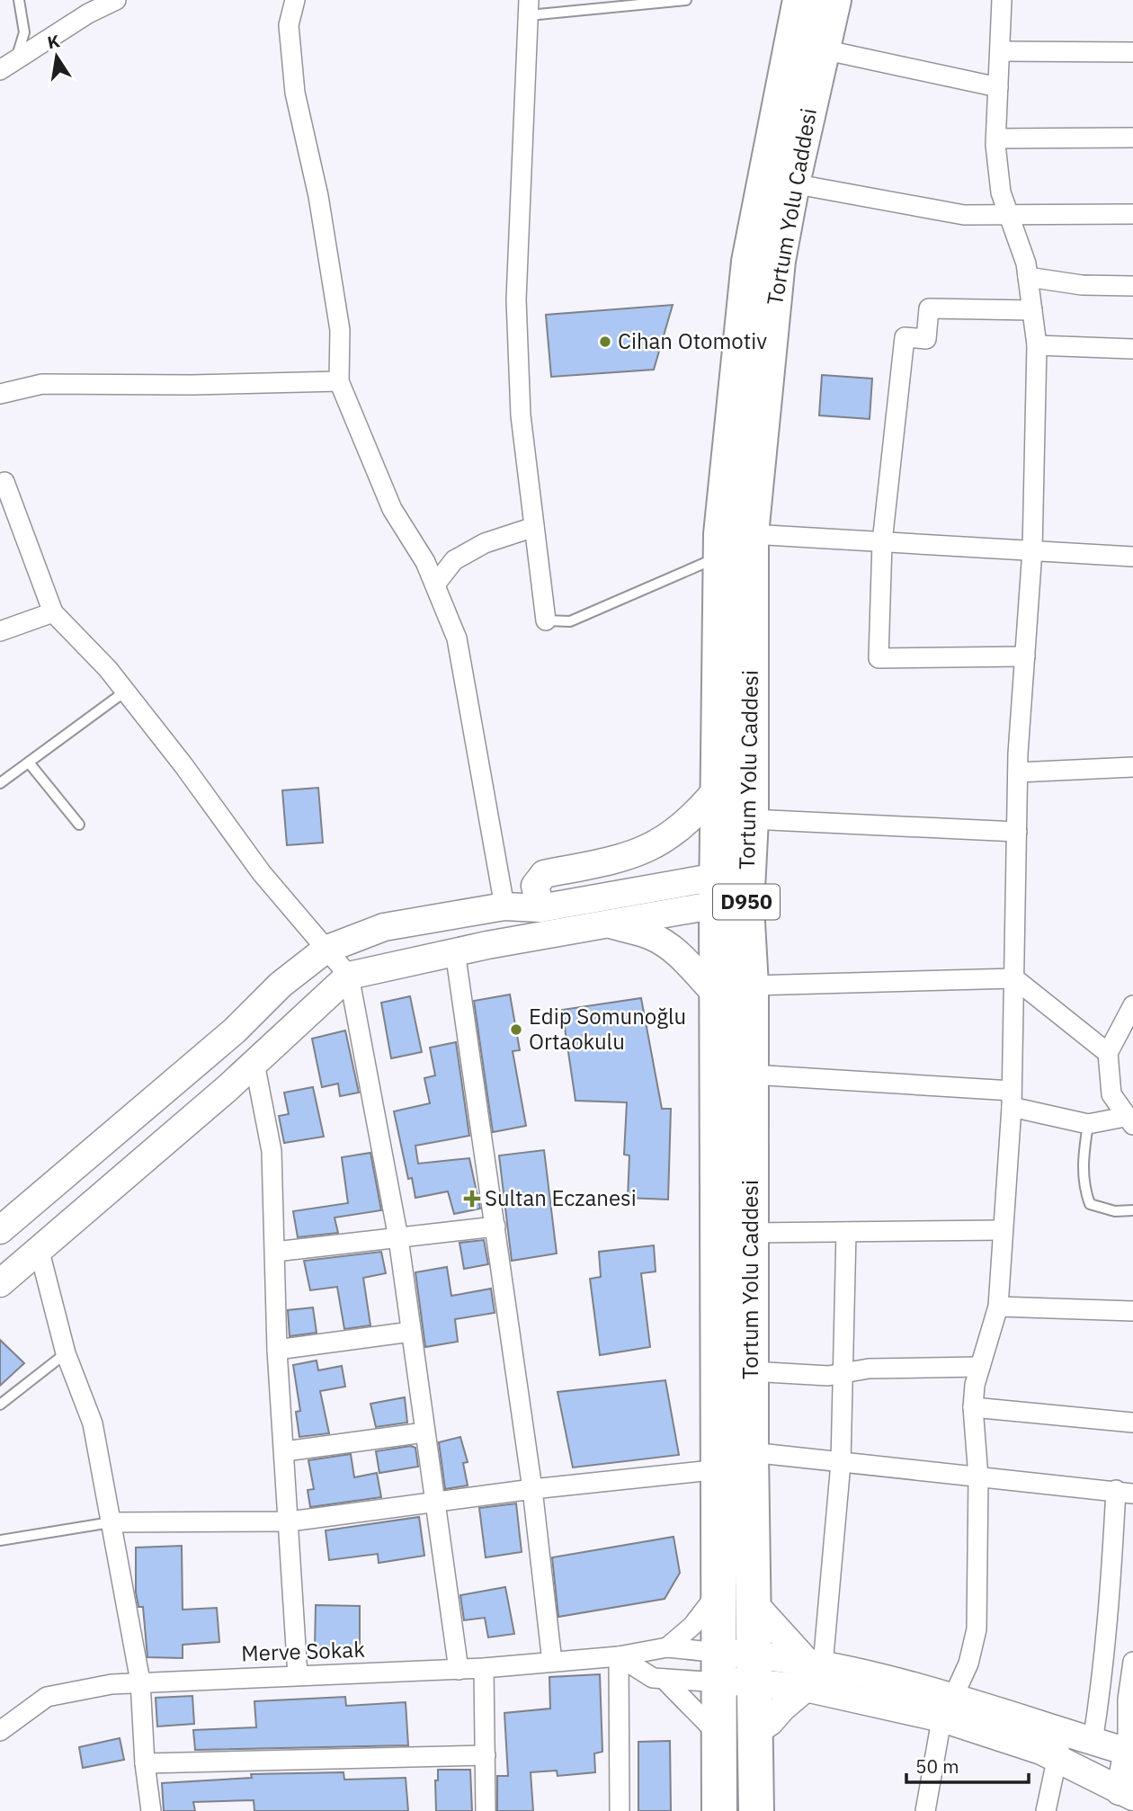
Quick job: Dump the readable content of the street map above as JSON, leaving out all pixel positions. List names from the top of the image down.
{
  "streets": {
    "highway": ["Tortum Yolu Caddesi", "D950"],
    "street": ["Merve Sokak"]
  },
  "crossings": [
    ["Tortum Yolu Caddesi", "Merve Sokak"]
  ],
  "places": {
    "other": ["Cihan Otomotiv", "Edip Somunoğlu Ortaokulu"],
    "health": ["Sultan Eczanesi"]
  },
  "scale_bar": "50 m",
  "north": "top"
}
